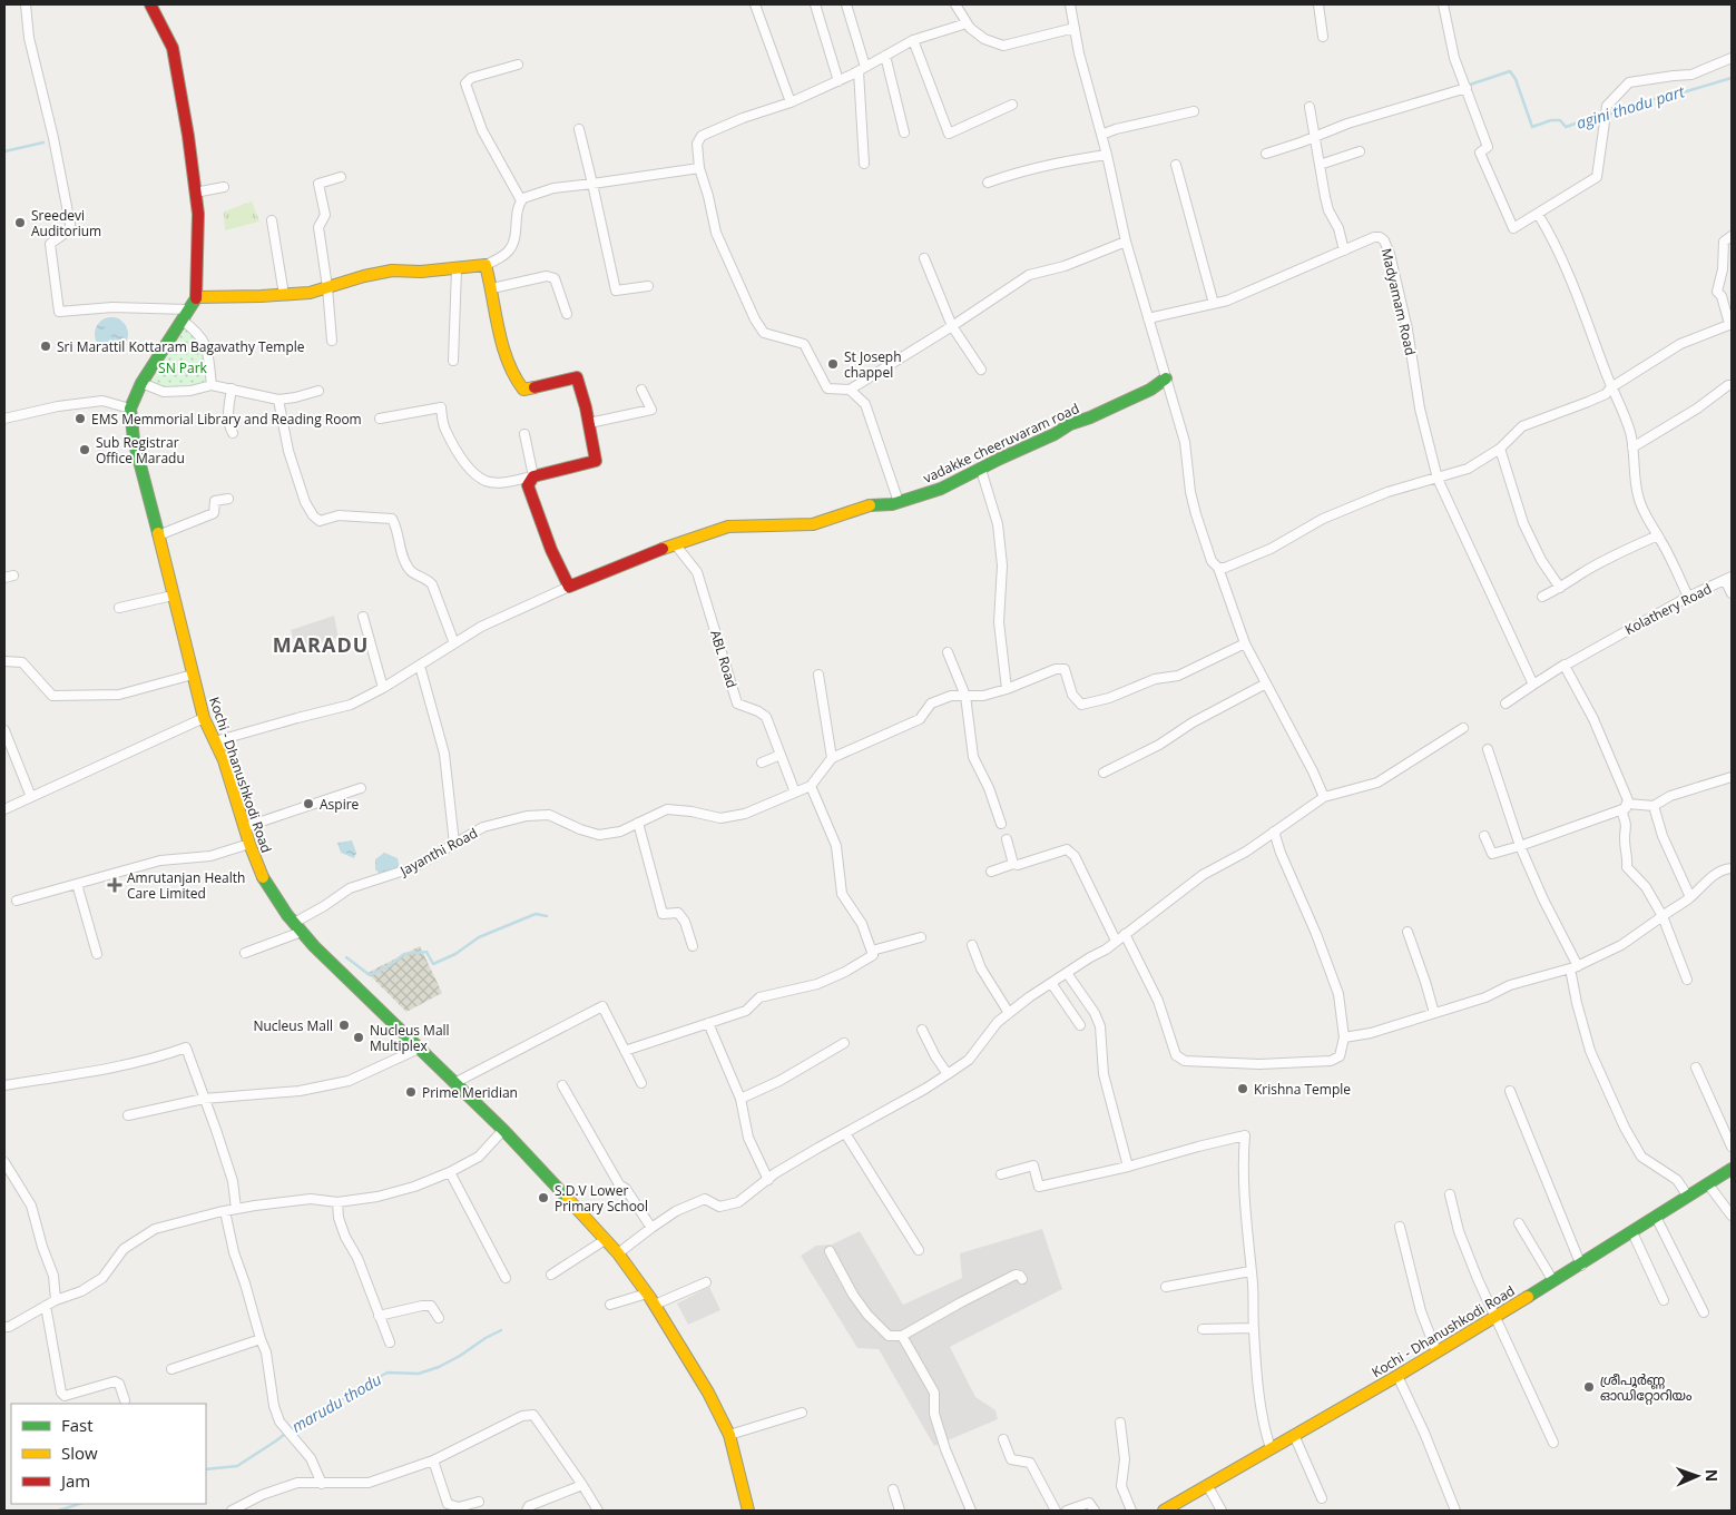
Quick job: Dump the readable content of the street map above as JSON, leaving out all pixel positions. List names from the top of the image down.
{
  "streets": {
    "main road": ["vadakke cheeruvaram road", "Kochi - Dhanushkodi Road"],
    "street": [
      "Madyamam Road",
      "Kolathery Road",
      "ABL Road",
      "Jayanthi Road"
    ]
  },
  "crossings": [
    ["vadakke cheeruvaram road", "ABL Road"],
    ["ABL Road", "Jayanthi Road"],
    ["Kochi - Dhanushkodi Road", "Jayanthi Road"]
  ],
  "districts": ["MARADU"],
  "water": ["agini thodu part", "marudu thodu"],
  "parks": ["SN Park"],
  "places": {
    "other": [
      "Sreedevi Auditorium",
      "Sri Marattil Kottaram Bagavathy Temple",
      "St Joseph chappel",
      "EMS Memmorial Library and Reading Room",
      "Sub Registrar Office Maradu",
      "Aspire",
      "Nucleus Mall",
      "Nucleus Mall Multiplex",
      "Krishna Temple",
      "Prime Meridian",
      "S.D.V Lower Primary School",
      "ശ്രീപൂർണ്ണ ഓഡിറ്റോറിയം"
    ],
    "health": ["Amrutanjan Health Care Limited"]
  },
  "legend": ["Fast", "Slow", "Jam"],
  "north": "right"
}
